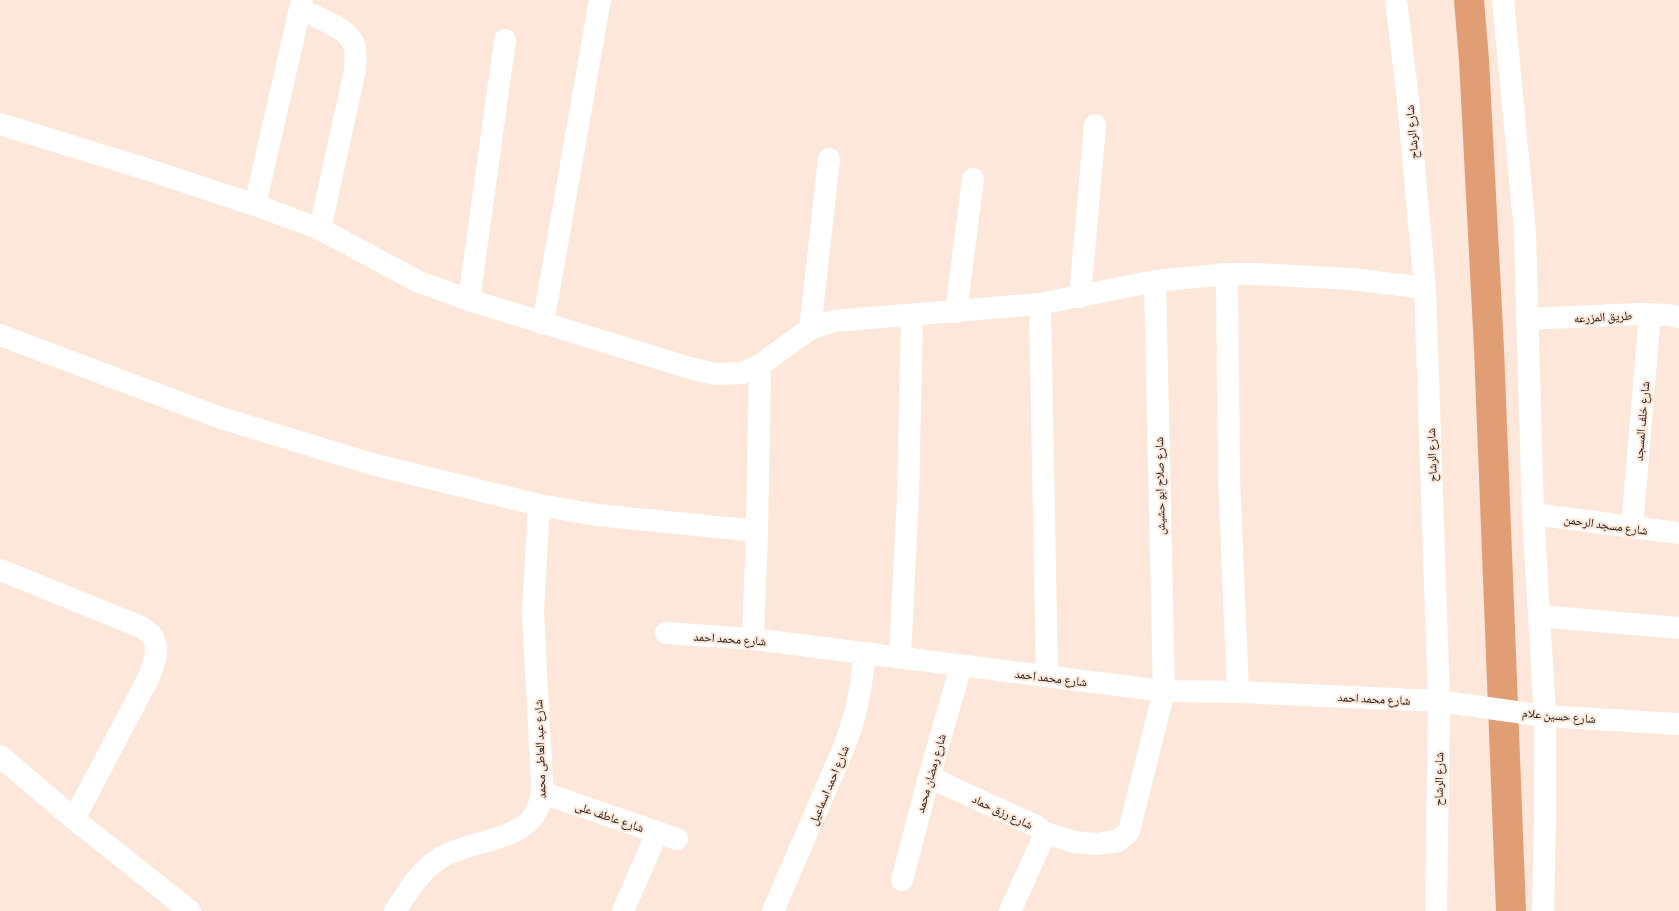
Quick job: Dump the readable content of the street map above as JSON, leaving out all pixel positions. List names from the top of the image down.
{
  "streets": {
    "street": [
      "شارع الرشاح",
      "طريق المزرعه",
      "شارع خلف المسجد",
      "شارع صلاح ابو حشيش",
      "شارع مسجد الرحمن",
      "شارع محمد احمد",
      "شارع حسين علام",
      "شارع عبد العاطى محمد",
      "شارع رمضان محمد",
      "شارع احمد اسماعيل",
      "شارع رزق حماد",
      "شارع عاطف على"
    ]
  },
  "crossings": [
    ["شارع الرشاح", "شارع محمد احمد"],
    ["شارع الرشاح", "شارع حسين علام"],
    ["طريق المزرعه", "شارع خلف المسجد"],
    ["شارع خلف المسجد", "شارع مسجد الرحمن"],
    ["شارع صلاح ابو حشيش", "شارع محمد احمد"],
    ["شارع صلاح ابو حشيش", "شارع رزق حماد"],
    ["شارع محمد احمد", "شارع حسين علام"],
    ["شارع محمد احمد", "شارع رمضان محمد"],
    ["شارع محمد احمد", "شارع احمد اسماعيل"],
    ["شارع عبد العاطى محمد", "شارع عاطف على"],
    ["شارع رمضان محمد", "شارع رزق حماد"]
  ]
}
